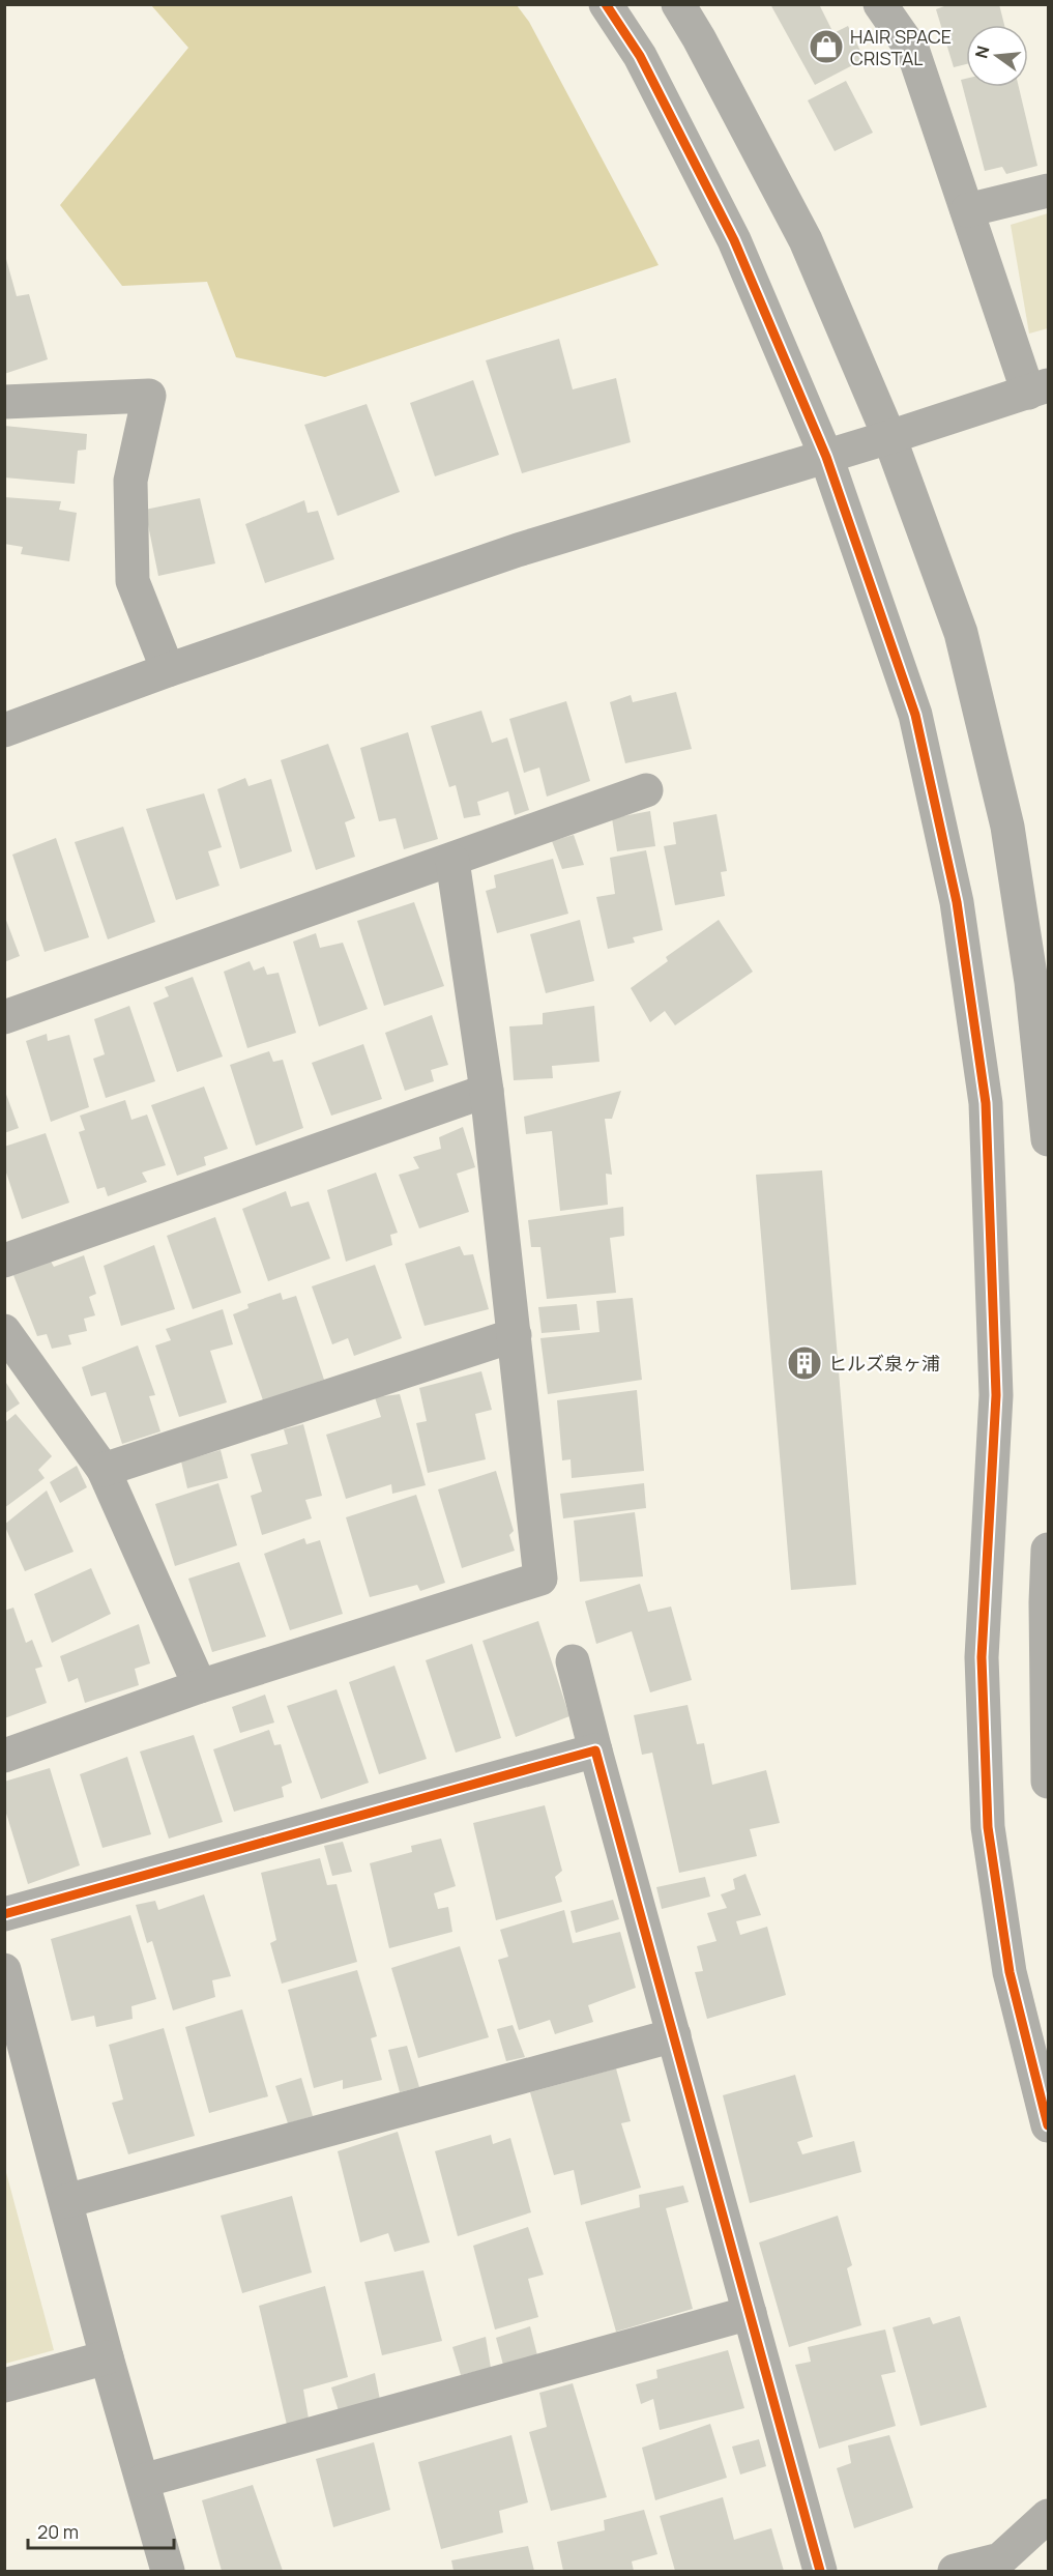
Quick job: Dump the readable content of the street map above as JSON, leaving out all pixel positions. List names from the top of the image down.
{
  "places": {
    "shop": ["HAIR SPACE CRISTAL"],
    "building": ["ヒルズ泉ヶ浦"]
  },
  "scale_bar": "20 m",
  "north": "left"
}
